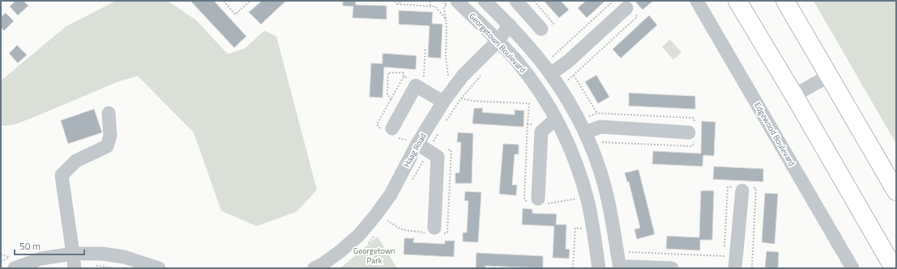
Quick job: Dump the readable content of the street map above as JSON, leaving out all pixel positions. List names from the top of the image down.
{
  "streets": {
    "street": ["Georgetown Boulevard", "Edgewood Boulevard", "Haag Road"]
  },
  "crossings": [
    ["Georgetown Boulevard", "Haag Road"]
  ],
  "parks": ["Georgetown Park"],
  "scale_bar": "50 m"
}
